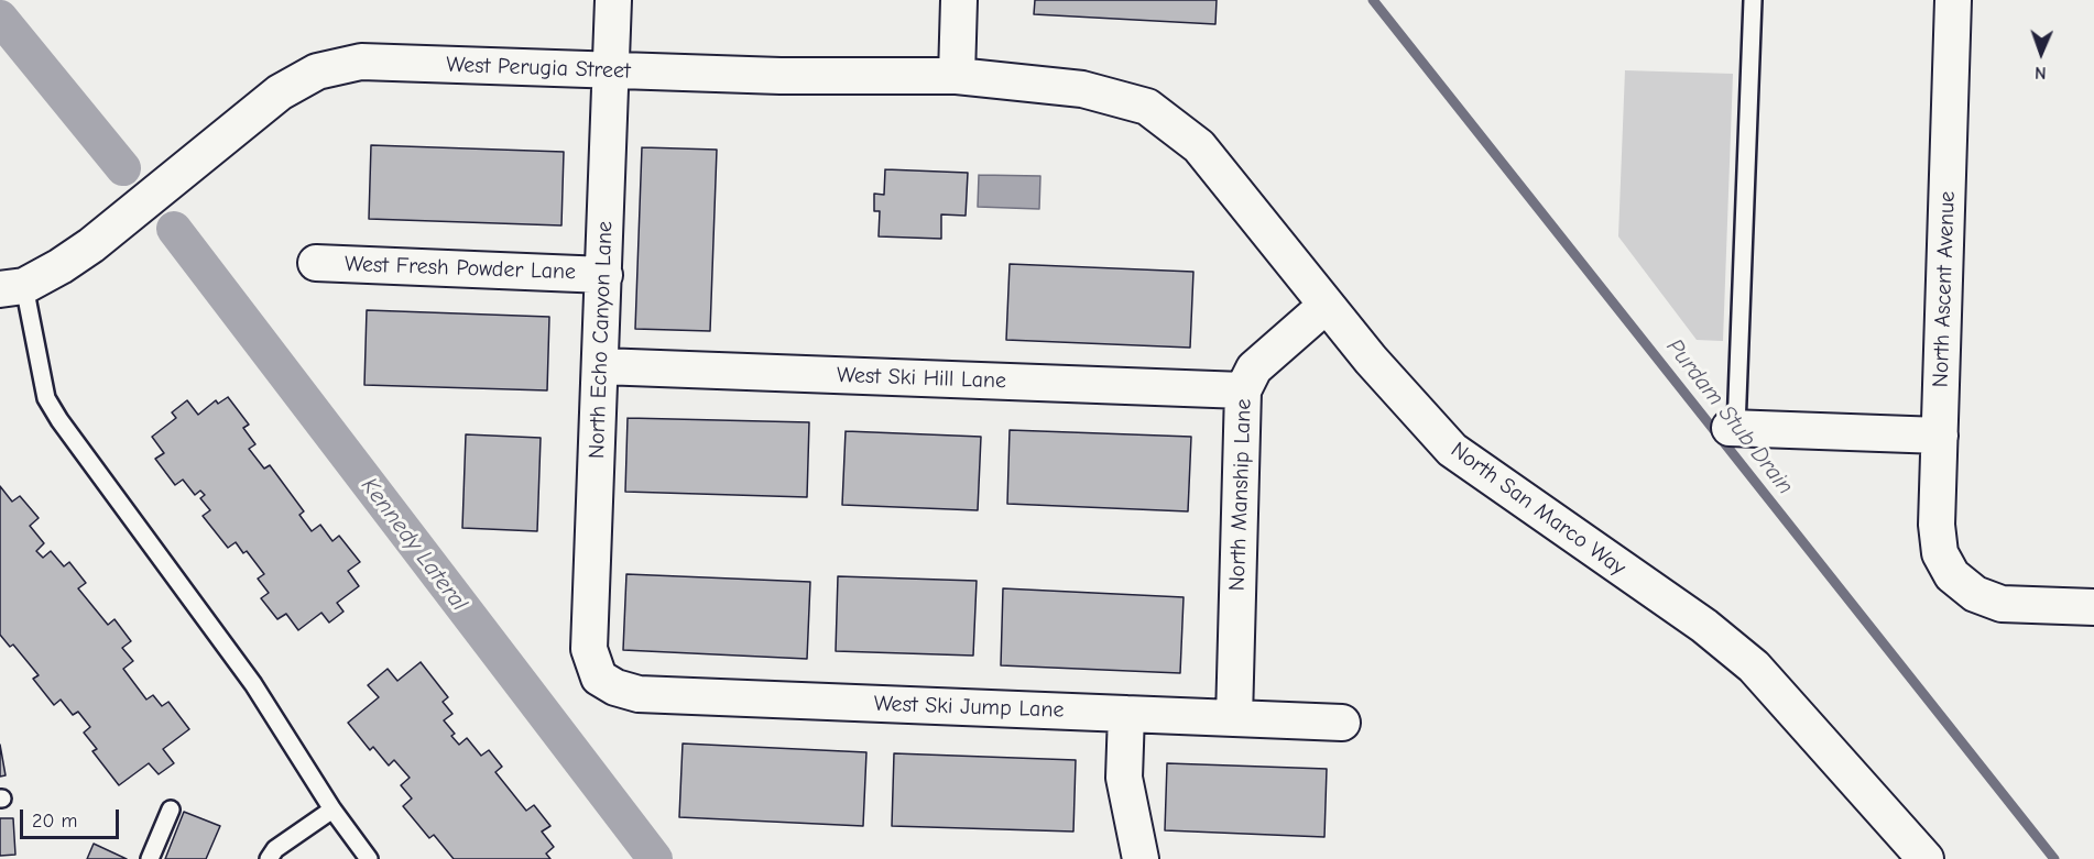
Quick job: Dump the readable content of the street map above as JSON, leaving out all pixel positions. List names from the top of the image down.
{
  "streets": {
    "street": [
      "West Perugia Street",
      "West Fresh Powder Lane",
      "North Ascent Avenue",
      "North Echo Canyon Lane",
      "West Ski Hill Lane",
      "North Manship Lane",
      "North San Marco Way",
      "West Ski Jump Lane"
    ]
  },
  "crossings": [
    ["West Perugia Street", "North Echo Canyon Lane"],
    ["West Perugia Street", "North San Marco Way"],
    ["West Fresh Powder Lane", "North Echo Canyon Lane"],
    ["North Echo Canyon Lane", "West Ski Hill Lane"],
    ["North Echo Canyon Lane", "West Ski Jump Lane"],
    ["West Ski Hill Lane", "North Manship Lane"],
    ["North Manship Lane", "North San Marco Way"],
    ["North Manship Lane", "West Ski Jump Lane"]
  ],
  "water": ["Purdam Stub Drain", "Kennedy Lateral"],
  "scale_bar": "20 m",
  "north": "bottom"
}
